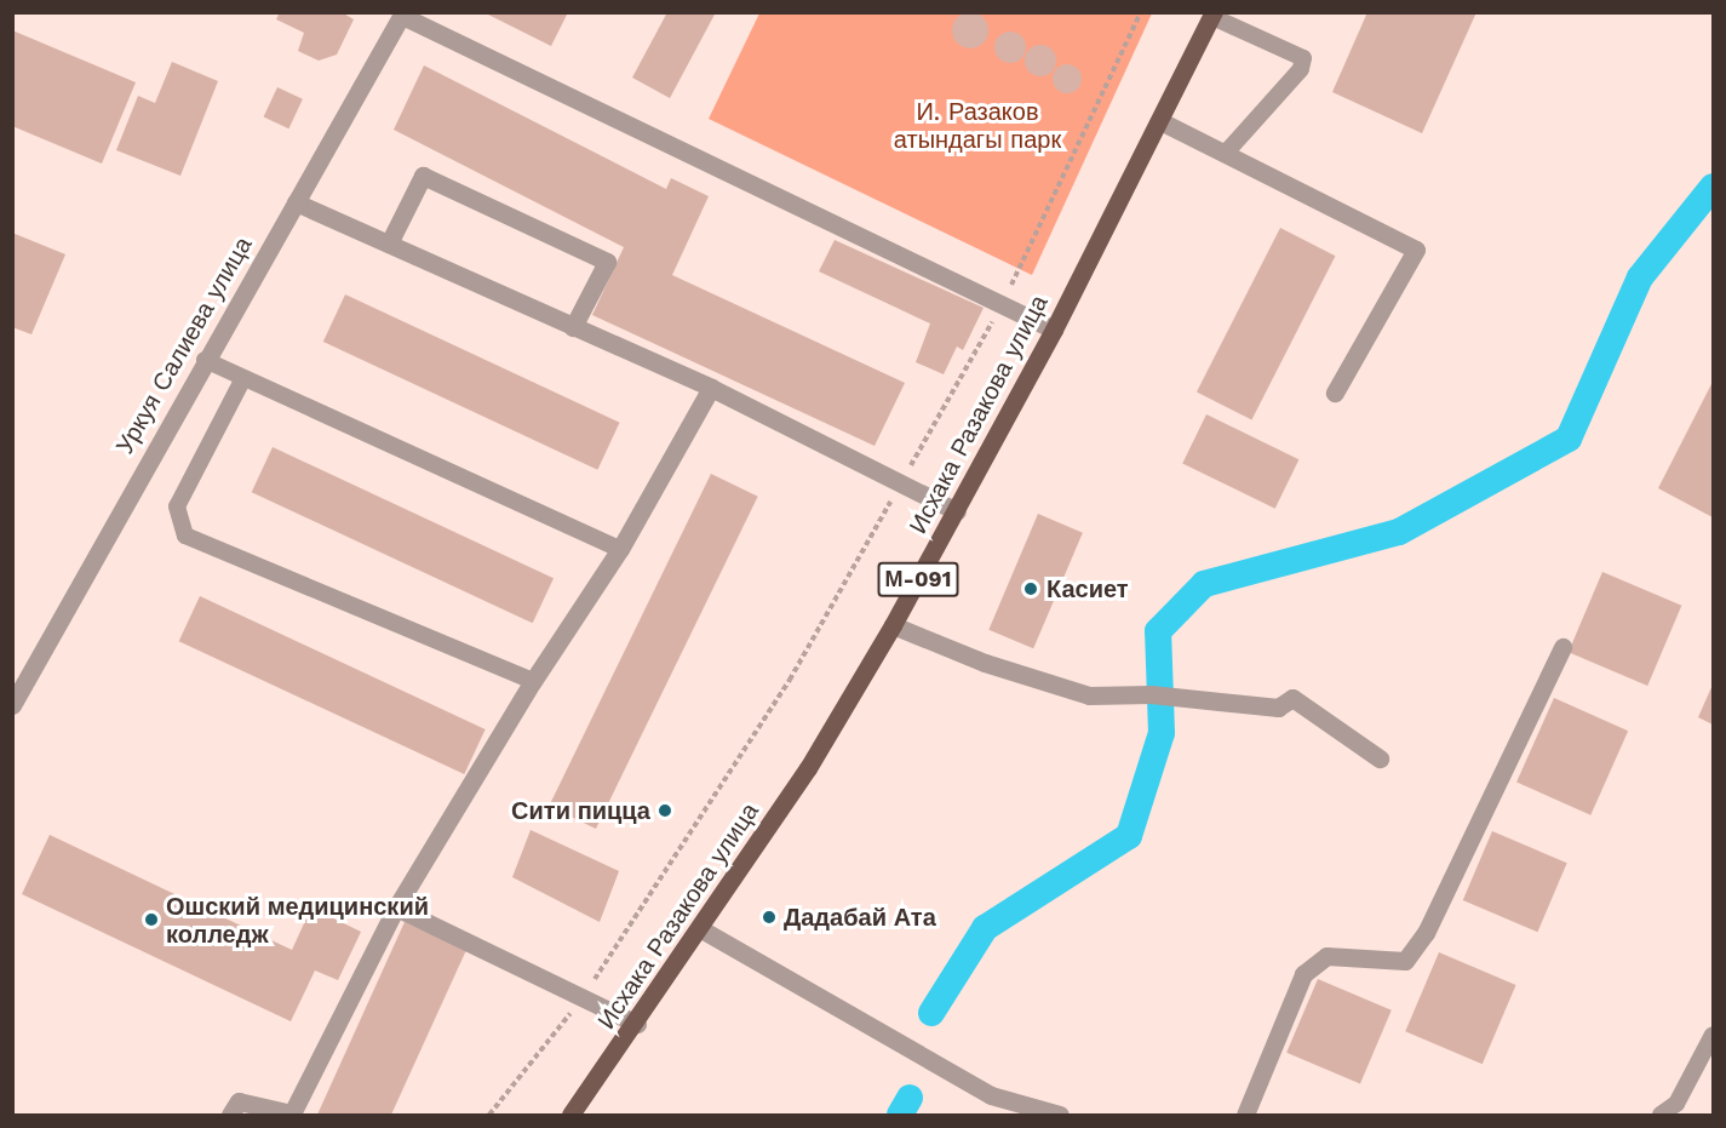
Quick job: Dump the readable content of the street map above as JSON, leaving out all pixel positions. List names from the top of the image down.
{
  "streets": {
    "main road": ["Исхака Разакова улица", "М-091"],
    "street": ["Уркуя Салиева улица"]
  },
  "parks": ["И. Разаков атындагы парк"],
  "places": [
    "Касиет",
    "Сити пицца",
    "Дадабай Ата",
    "Ошский медицинский колледж"
  ]
}
